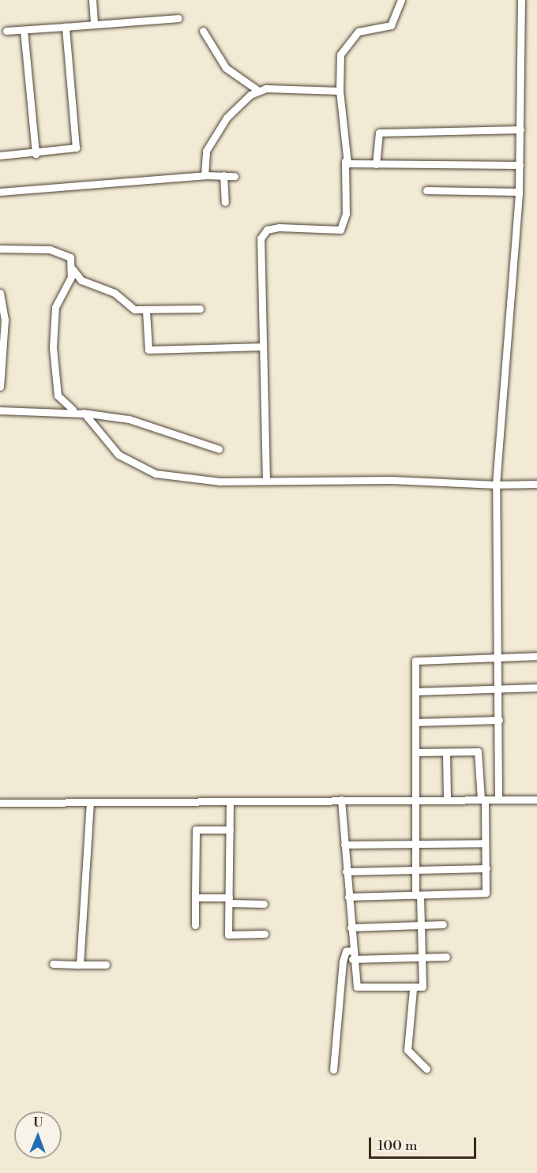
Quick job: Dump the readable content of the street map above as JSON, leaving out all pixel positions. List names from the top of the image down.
{
  "scale_bar": "100 m",
  "north": "top"
}
